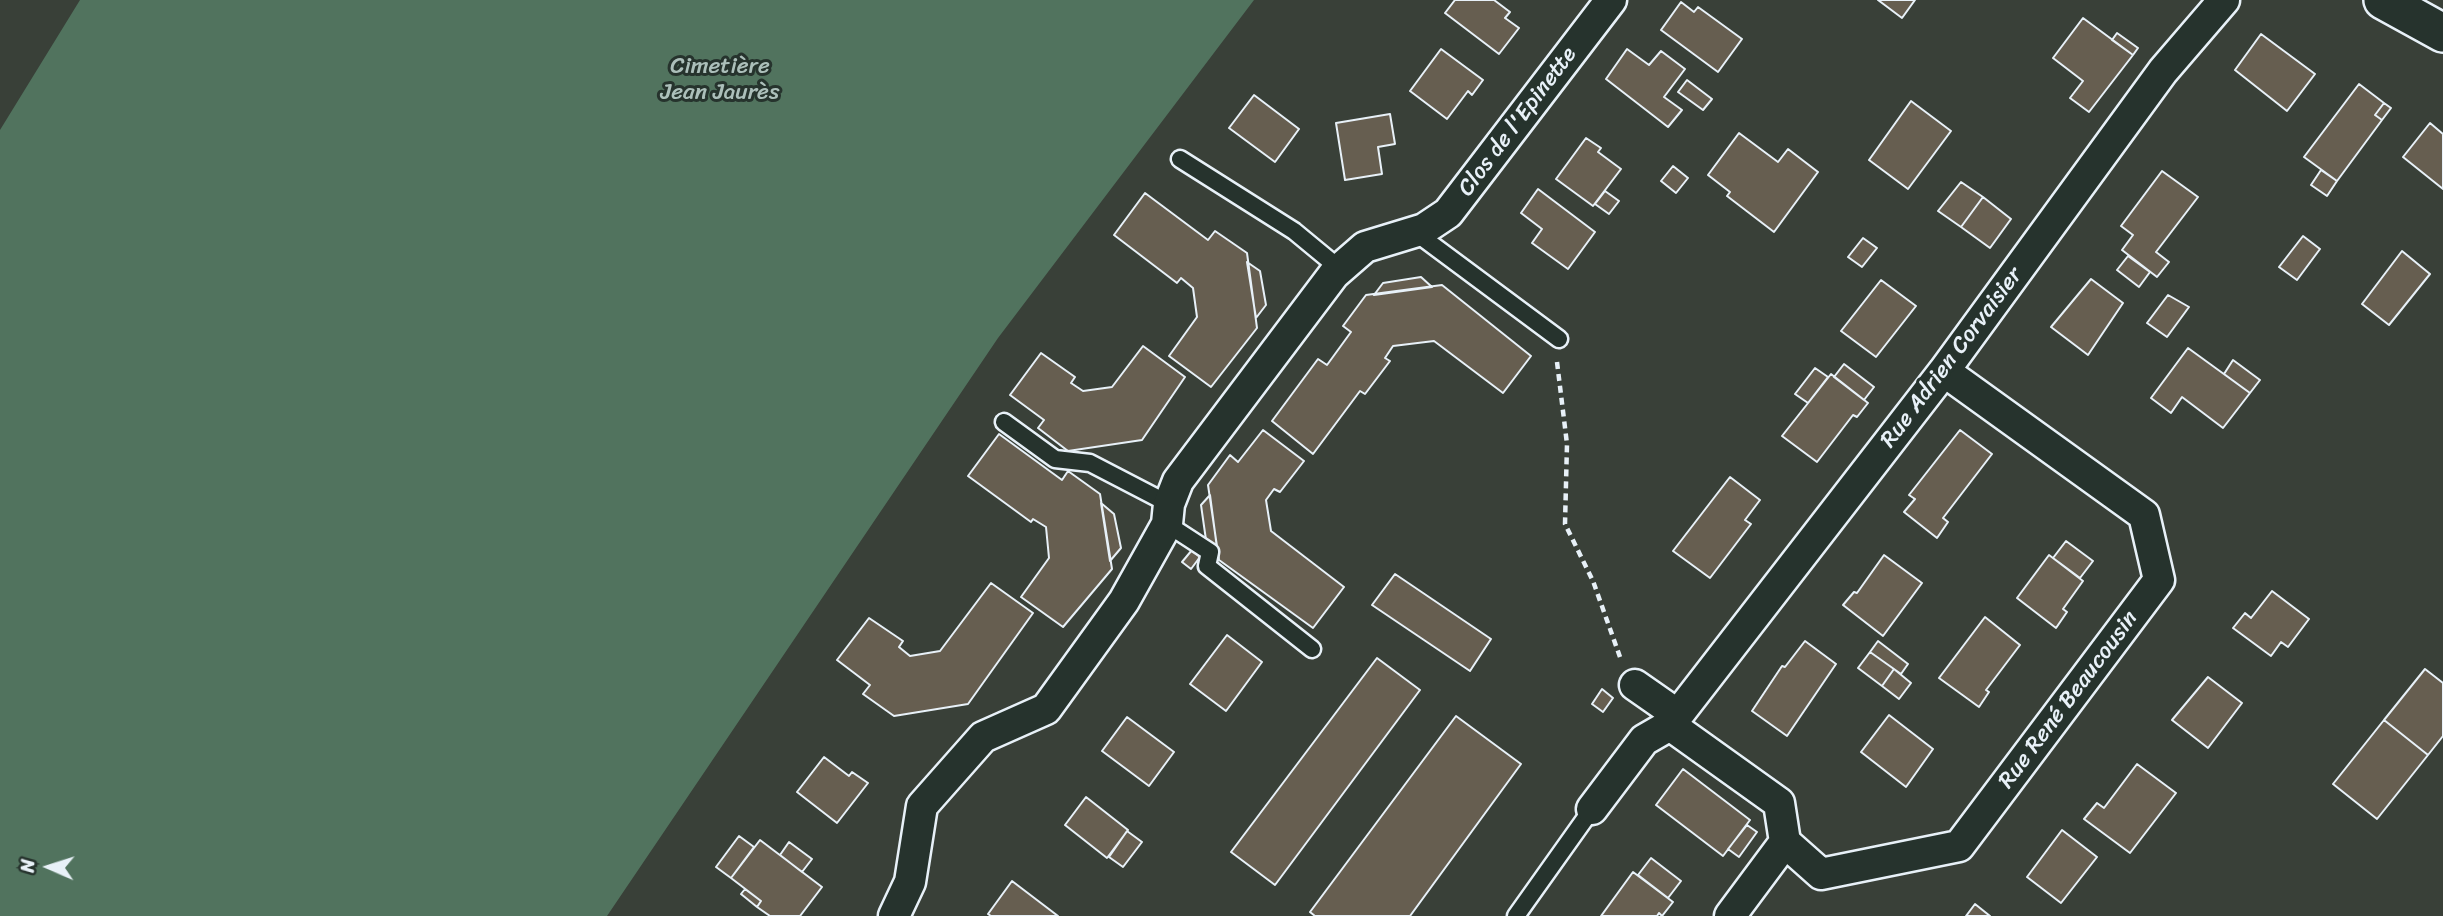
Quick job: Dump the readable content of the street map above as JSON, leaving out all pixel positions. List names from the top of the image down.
{
  "streets": {
    "street": ["Clos de l'Epinette", "Rue Adrien Corvaisier", "Rue René Beaucousin"]
  },
  "crossings": [
    ["Rue Adrien Corvaisier", "Rue René Beaucousin"]
  ],
  "parks": ["Cimetière Jean Jaurès"],
  "north": "left"
}
